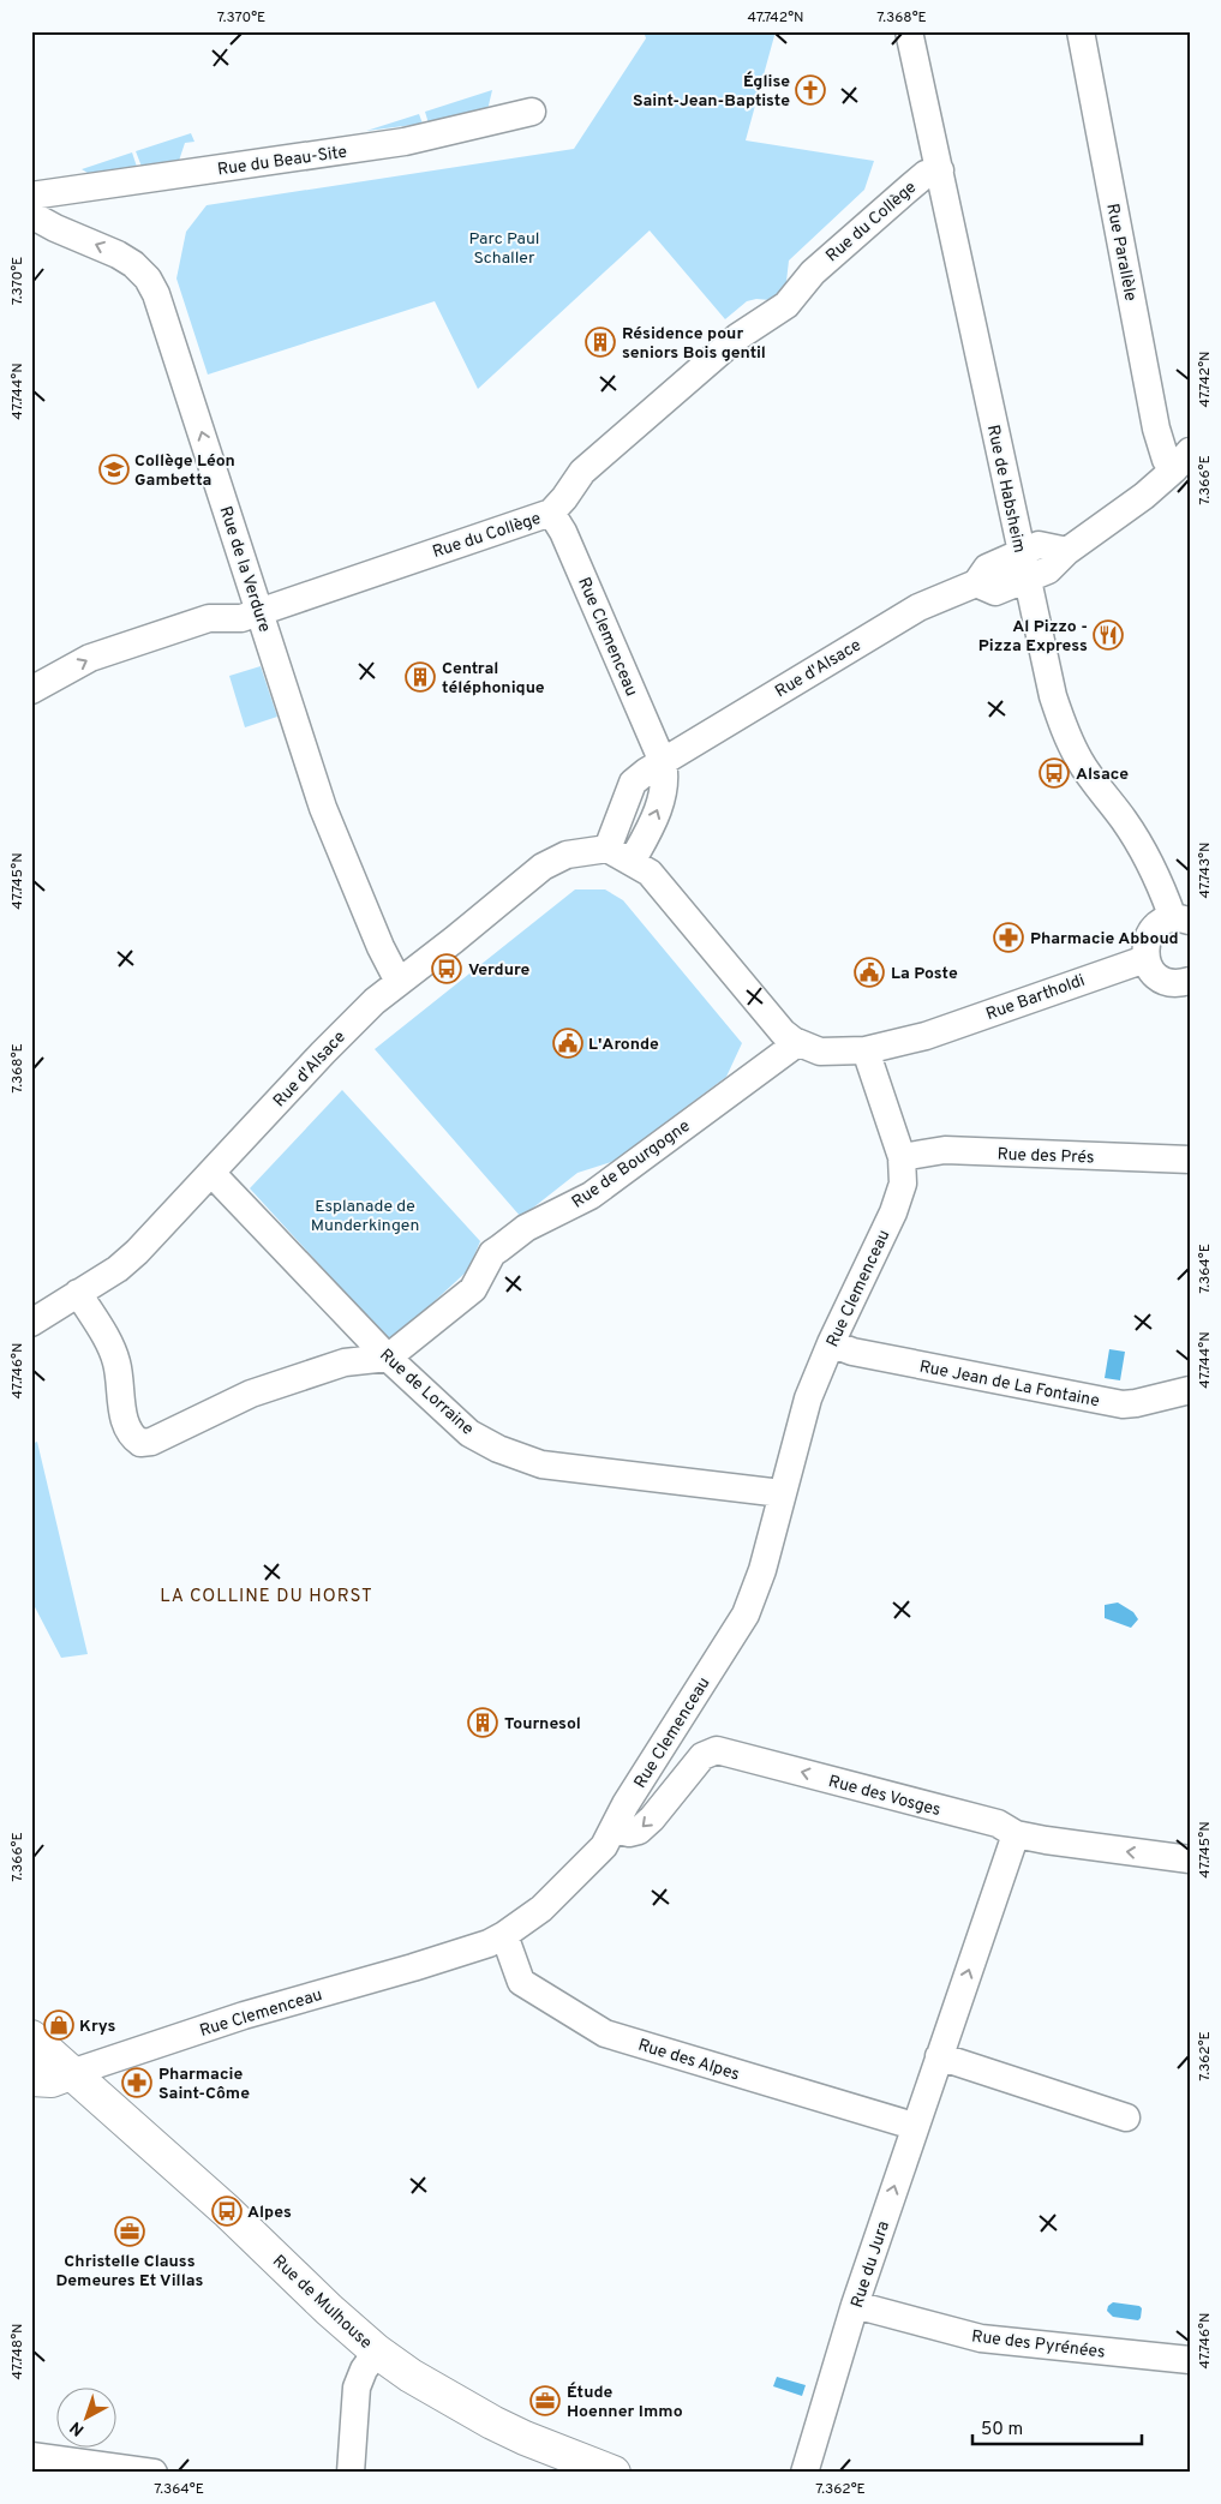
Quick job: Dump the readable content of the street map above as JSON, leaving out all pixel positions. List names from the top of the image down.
{
  "streets": {
    "street": [
      "Rue du Beau-Site",
      "Rue du Collège",
      "Rue Parallèle",
      "Rue de Habsheim",
      "Rue de la Verdure",
      "Rue Clemenceau",
      "Rue d'Alsace",
      "Rue Bartholdi",
      "Rue des Prés",
      "Rue de Bourgogne",
      "Rue Jean de La Fontaine",
      "Rue de Lorraine",
      "Rue des Vosges",
      "Rue des Alpes",
      "Rue du Jura",
      "Rue de Mulhouse",
      "Rue des Pyrénées"
    ]
  },
  "crossings": [
    ["Rue du Collège", "Rue de Habsheim"],
    ["Rue du Collège", "Rue de la Verdure"],
    ["Rue du Collège", "Rue Clemenceau"],
    ["Rue de Habsheim", "Rue d'Alsace"],
    ["Rue de la Verdure", "Rue d'Alsace"],
    ["Rue Clemenceau", "Rue d'Alsace"],
    ["Rue Clemenceau", "Rue Bartholdi"],
    ["Rue Clemenceau", "Rue des Prés"],
    ["Rue Clemenceau", "Rue Jean de La Fontaine"],
    ["Rue Clemenceau", "Rue de Lorraine"],
    ["Rue Clemenceau", "Rue des Vosges"],
    ["Rue Clemenceau", "Rue des Alpes"],
    ["Rue Clemenceau", "Rue de Mulhouse"],
    ["Rue d'Alsace", "Rue de Lorraine"],
    ["Rue de Bourgogne", "Rue de Lorraine"],
    ["Rue des Vosges", "Rue du Jura"],
    ["Rue des Alpes", "Rue du Jura"],
    ["Rue du Jura", "Rue des Pyrénées"]
  ],
  "one_way": ["Rue de la Verdure", "Rue des Vosges", "Rue du Jura"],
  "districts": ["LA COLLINE DU HORST"],
  "parks": ["Parc Paul Schaller", "Esplanade de Munderkingen"],
  "places": {
    "church": ["Église Saint-Jean-Baptiste"],
    "building": ["Résidence pour seniors Bois gentil", "Central téléphonique", "Tournesol"],
    "school or university": ["Collège Léon Gambetta"],
    "restaurant": ["Al Pizzo - Pizza Express"],
    "bus stop": ["Alsace", "Verdure", "Alpes"],
    "pharmacy": ["Pharmacie Abboud", "Pharmacie Saint-Côme"],
    "public building": ["La Poste", "L'Aronde"],
    "shop": ["Krys"],
    "office": ["Christelle Clauss Demeures Et Villas", "Étude Hoenner Immo"]
  },
  "scale_bar": "50 m",
  "north": "bottom left",
  "coordinates": [
    "7.370°E",
    "47.742°N",
    "7.368°E",
    "47.744°N",
    "7.366°E",
    "47.743°N",
    "47.745°N",
    "7.364°E",
    "47.746°N",
    "7.362°E",
    "47.748°N"
  ]
}
